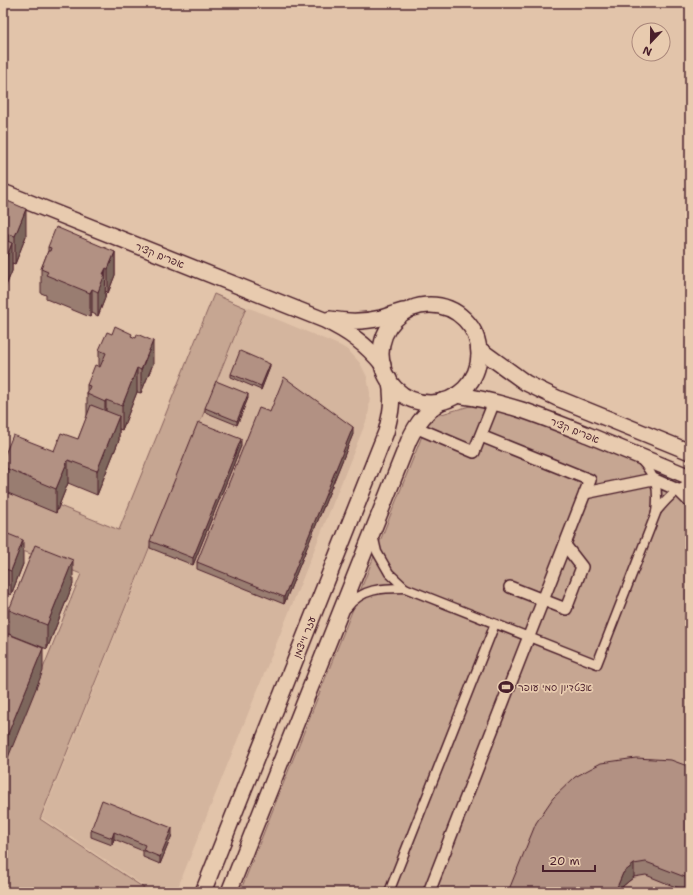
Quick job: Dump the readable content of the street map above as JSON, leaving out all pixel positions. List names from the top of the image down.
{
  "streets": {
    "street": ["אפרים קציר", "עזר וייצמן"]
  },
  "crossings": [
    ["אפרים קציר", "עזר וייצמן"]
  ],
  "places": {
    "sports": ["אצטדיון סמי עופר"]
  },
  "scale_bar": "20 m",
  "north": "bottom"
}
